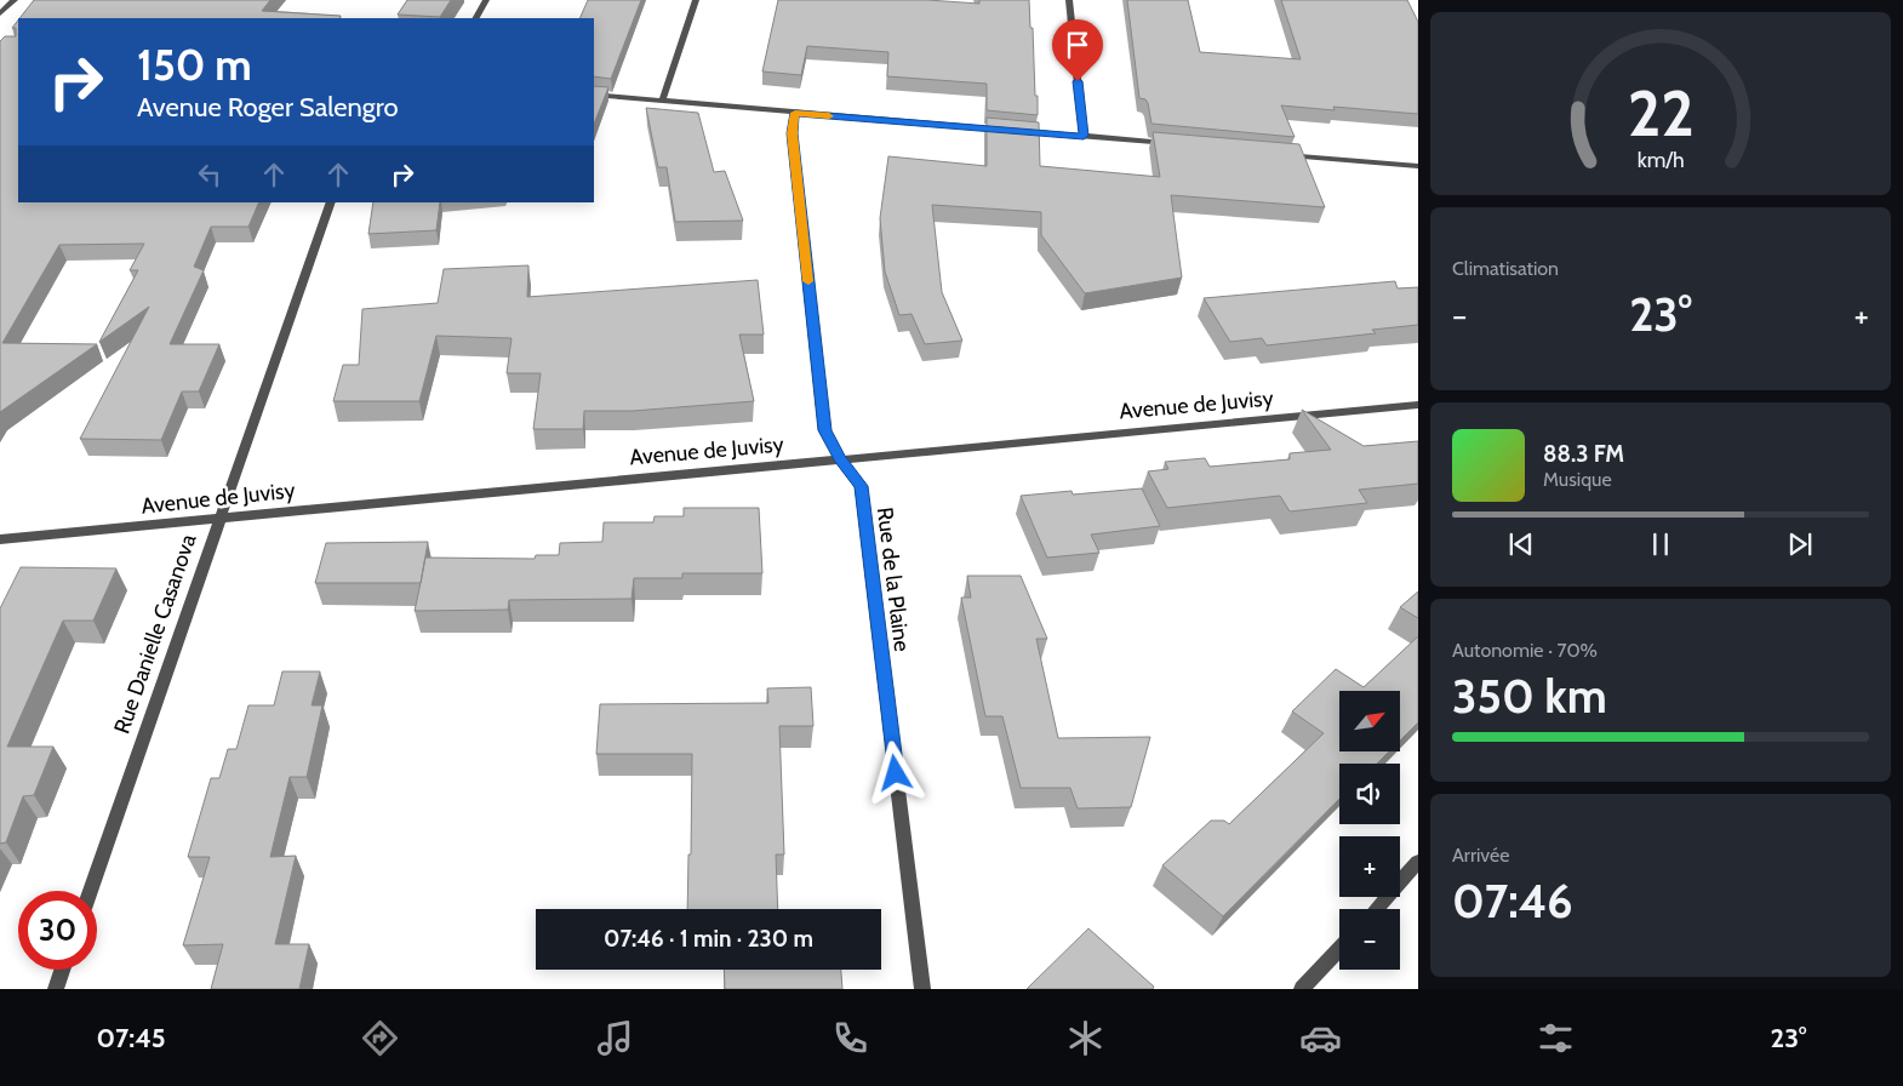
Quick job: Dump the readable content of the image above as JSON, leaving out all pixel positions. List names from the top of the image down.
{
  "streets": {
    "street": ["Avenue de Juvisy", "Rue de la Plaine", "Rue Danielle Casanova"]
  },
  "crossings": [
    ["Avenue de Juvisy", "Rue de la Plaine"],
    ["Avenue de Juvisy", "Rue Danielle Casanova"]
  ],
  "north": "top right",
  "page": {
    "turn": ["150 m", "Avenue Roger Salengro"],
    "tile": [
      "Climatisation",
      ["Autonomie · 70%", "350 km"],
      ["Arrivée", "07:46"]
    ],
    "heat": ["−", "23°", "+"],
    "song": ["88.3 FM", "Musique"],
    "map_buttons": ["+", "−"],
    "limit": "30",
    "trip": "07:46 · 1 min · 230 m",
    "tabs": ["07:45", "23°"],
    "gauge": ["22", "km/h"]
  }
}
